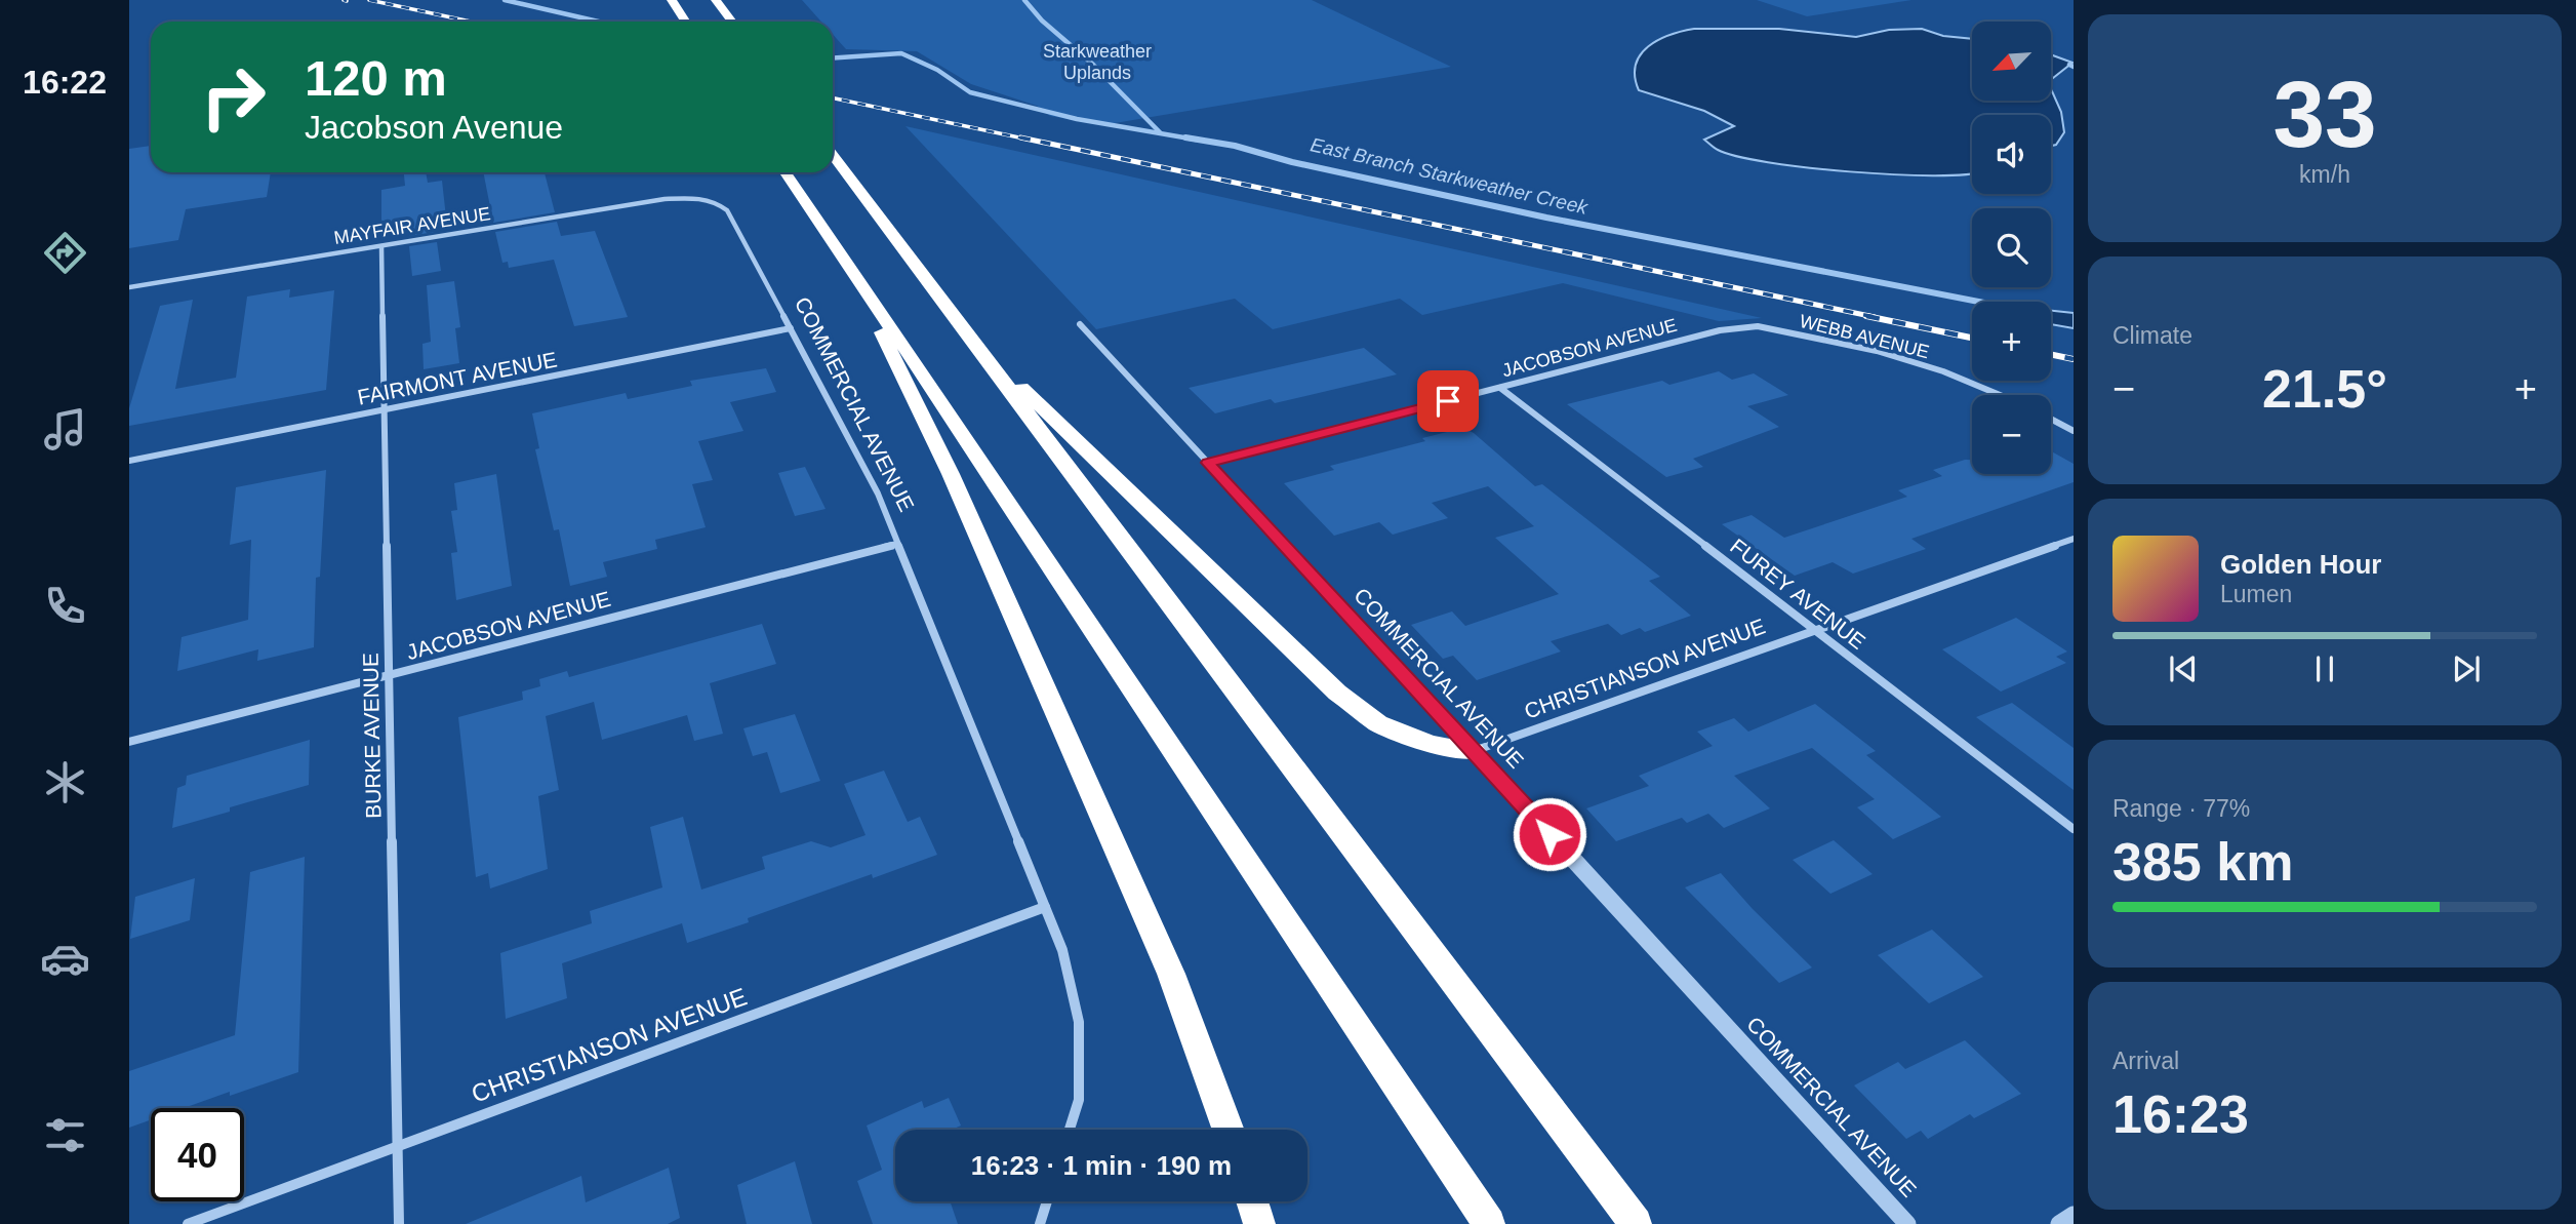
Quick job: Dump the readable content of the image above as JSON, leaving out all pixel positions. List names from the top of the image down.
{
  "streets": {
    "street": [
      "MAYFAIR AVENUE",
      "WEBB AVENUE",
      "JACOBSON AVENUE",
      "FAIRMONT AVENUE",
      "COMMERCIAL AVENUE",
      "FUREY AVENUE",
      "CHRISTIANSON AVENUE",
      "BURKE AVENUE"
    ]
  },
  "crossings": [
    ["MAYFAIR AVENUE", "COMMERCIAL AVENUE"],
    ["MAYFAIR AVENUE", "BURKE AVENUE"],
    ["WEBB AVENUE", "JACOBSON AVENUE"],
    ["JACOBSON AVENUE", "COMMERCIAL AVENUE"],
    ["JACOBSON AVENUE", "FUREY AVENUE"],
    ["JACOBSON AVENUE", "BURKE AVENUE"],
    ["FAIRMONT AVENUE", "COMMERCIAL AVENUE"],
    ["FAIRMONT AVENUE", "BURKE AVENUE"],
    ["COMMERCIAL AVENUE", "CHRISTIANSON AVENUE"],
    ["FUREY AVENUE", "CHRISTIANSON AVENUE"],
    ["CHRISTIANSON AVENUE", "BURKE AVENUE"]
  ],
  "water": ["East Branch Starkweather Creek"],
  "parks": ["Starkweather Uplands"],
  "north": "bottom left",
  "page": {
    "tabs": "16:22",
    "tile": [
      ["33", "km/h"],
      "Climate",
      ["Range · 77%", "385 km"],
      ["Arrival", "16:23"]
    ],
    "map_buttons": ["+", "−"],
    "turn": ["120 m", "Jacobson Avenue"],
    "heat": ["−", "21.5°", "+"],
    "song": ["Golden Hour", "Lumen"],
    "limit": "40",
    "trip": "16:23 · 1 min · 190 m"
  }
}
